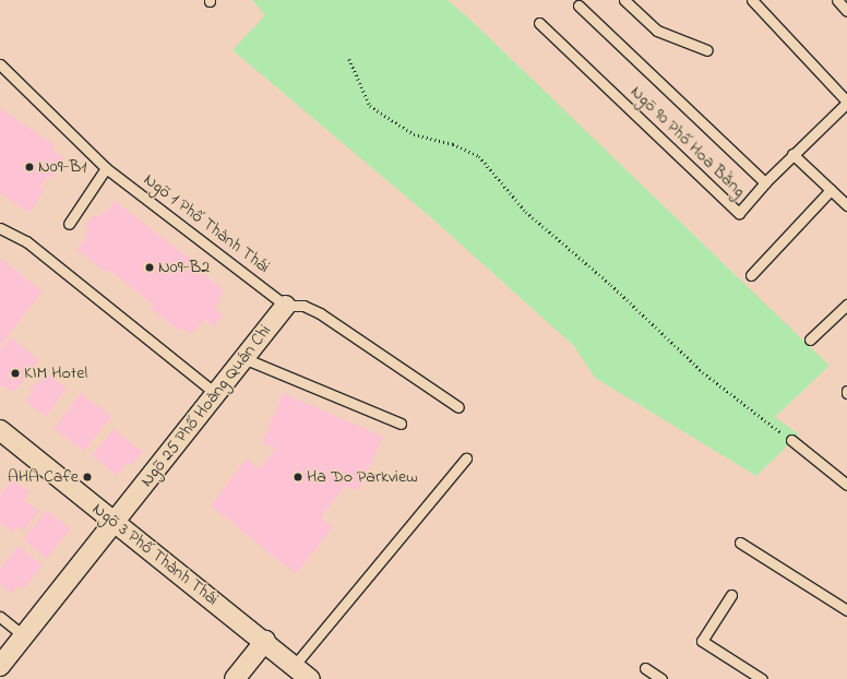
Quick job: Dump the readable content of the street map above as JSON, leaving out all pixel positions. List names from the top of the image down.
{
  "streets": {
    "street": ["Ngõ 25 Phố Hoàng Quán Chi", "Ngõ 3 Phố Thành Thái"],
    "lane": ["Ngõ 90 Phố Hoa Bằng", "Ngõ 1 Phố Thành Thái"]
  },
  "crossings": [
    ["Ngõ 1 Phố Thành Thái", "Ngõ 25 Phố Hoàng Quán Chi"],
    ["Ngõ 25 Phố Hoàng Quán Chi", "Ngõ 3 Phố Thành Thái"]
  ],
  "places": [
    "N09-B1",
    "N09-B2",
    "KIM Hotel",
    "AHA Cafe",
    "Ha Do Parkview"
  ]
}
